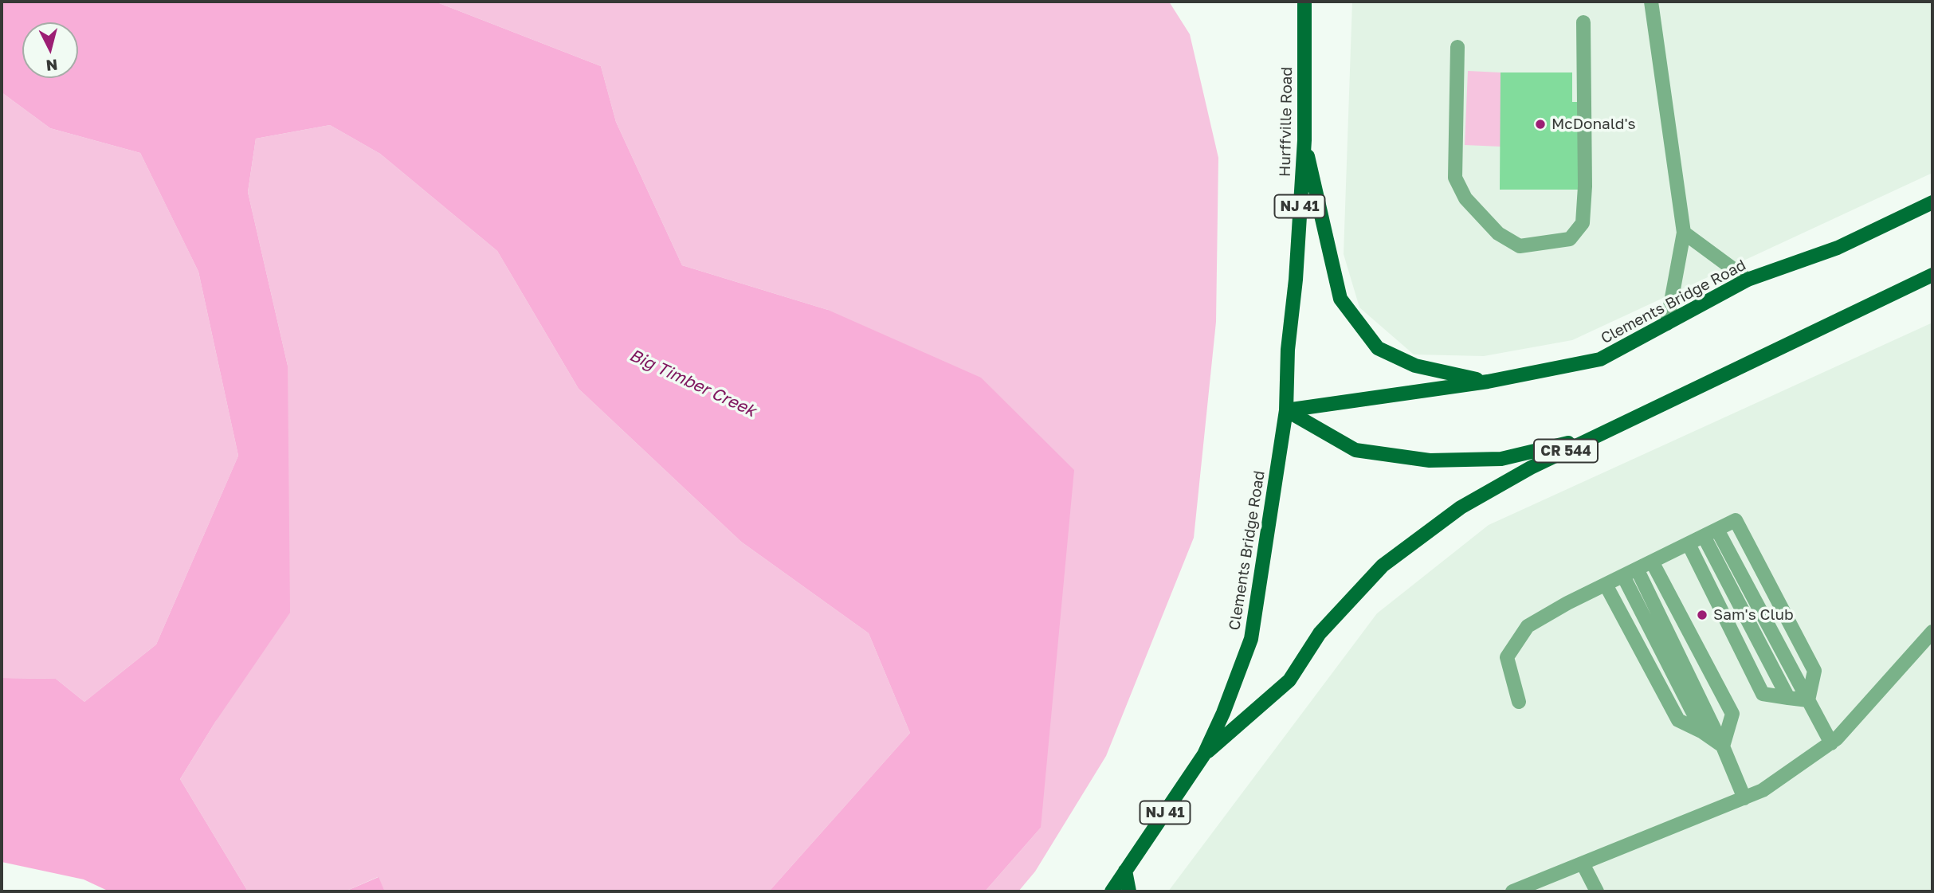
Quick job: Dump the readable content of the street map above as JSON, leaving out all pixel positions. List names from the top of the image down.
{
  "streets": {
    "main road": [
      "Hurffville Road",
      "NJ 41",
      "Clements Bridge Road",
      "CR 544"
    ]
  },
  "crossings": [
    ["Hurffville Road", "Clements Bridge Road"]
  ],
  "water": ["Big Timber Creek"],
  "places": ["McDonald's", "Sam's Club"],
  "north": "bottom"
}
